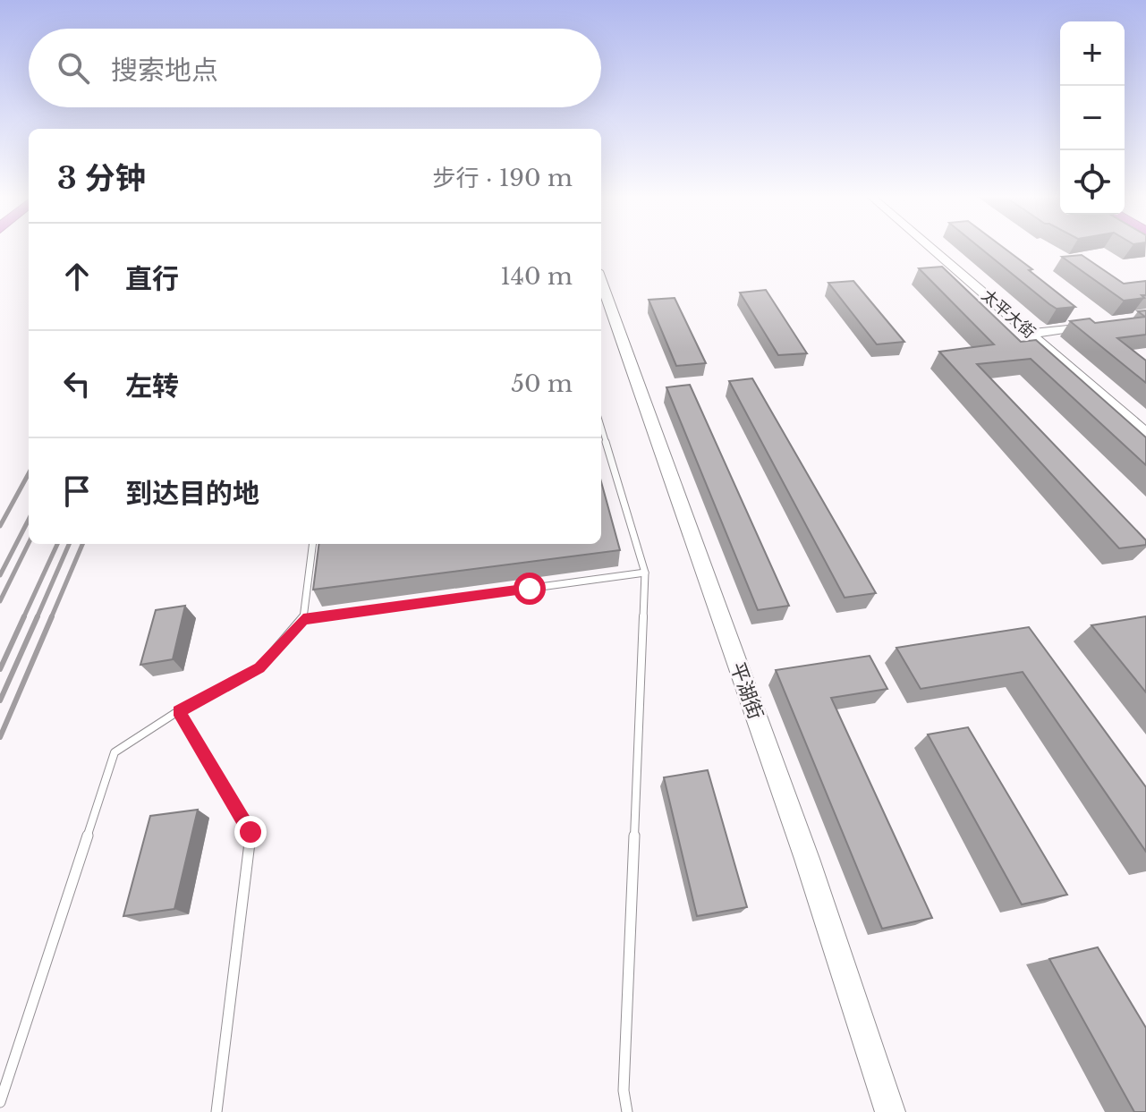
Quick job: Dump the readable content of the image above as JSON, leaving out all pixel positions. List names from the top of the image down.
{
  "streets": {
    "street": ["太平大街", "平湖街"]
  },
  "page": {
    "map_buttons": ["+", "−"],
    "search": "搜索地点",
    "heading": ["3 分钟", "步行 · 190 m"],
    "list": [
      ["直行", "140 m"],
      ["左转", "50 m"],
      "到达目的地"
    ]
  }
}
